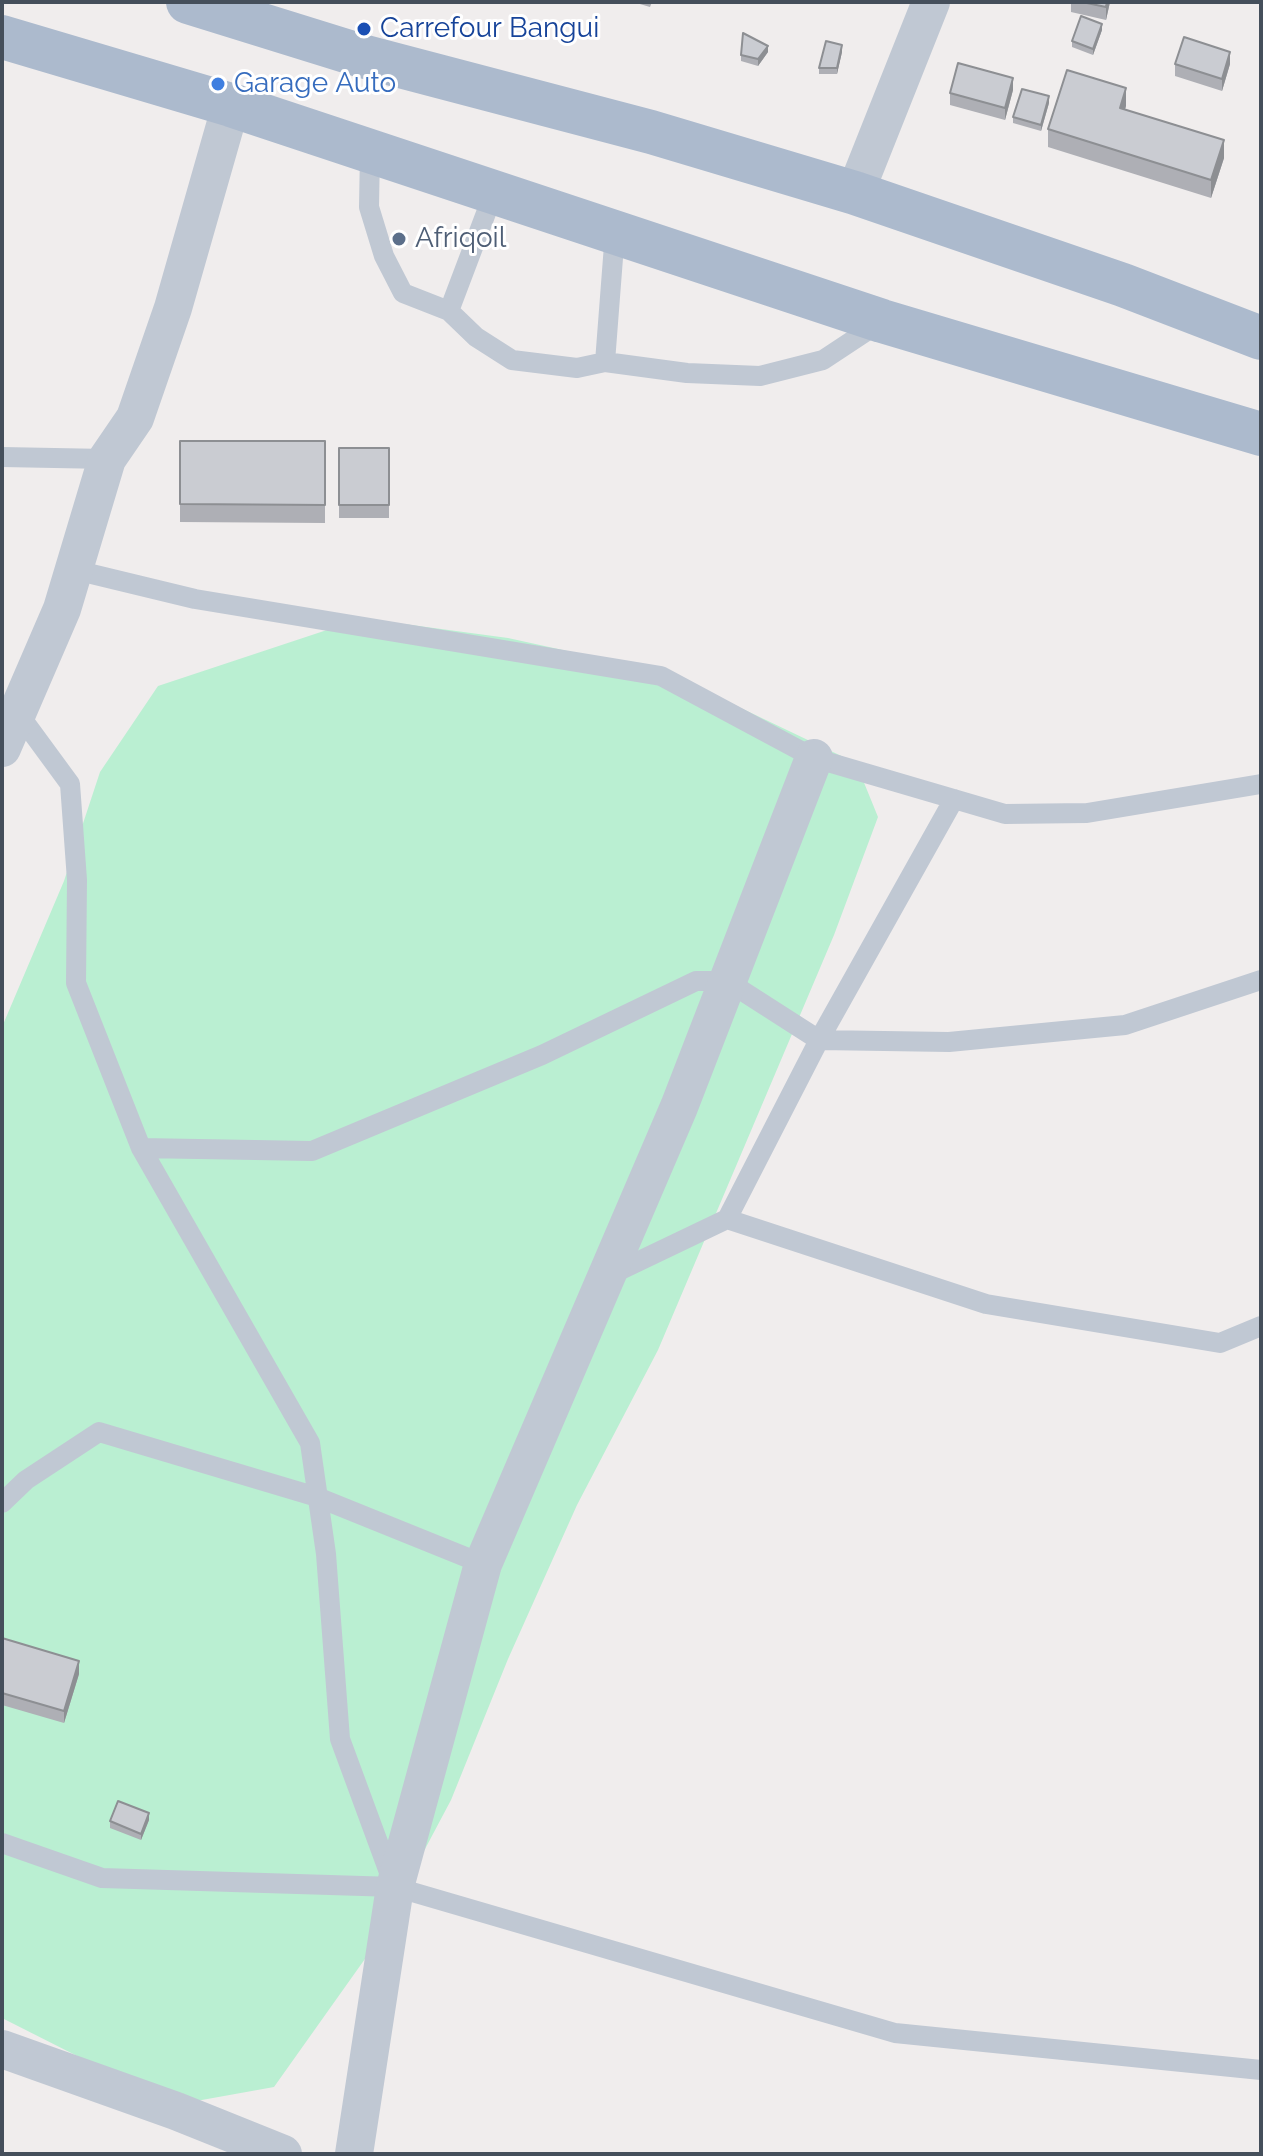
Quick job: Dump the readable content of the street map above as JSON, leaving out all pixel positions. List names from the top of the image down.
{
  "places": ["Carrefour Bangui", "Garage Auto", "Afriqoil"]
}
